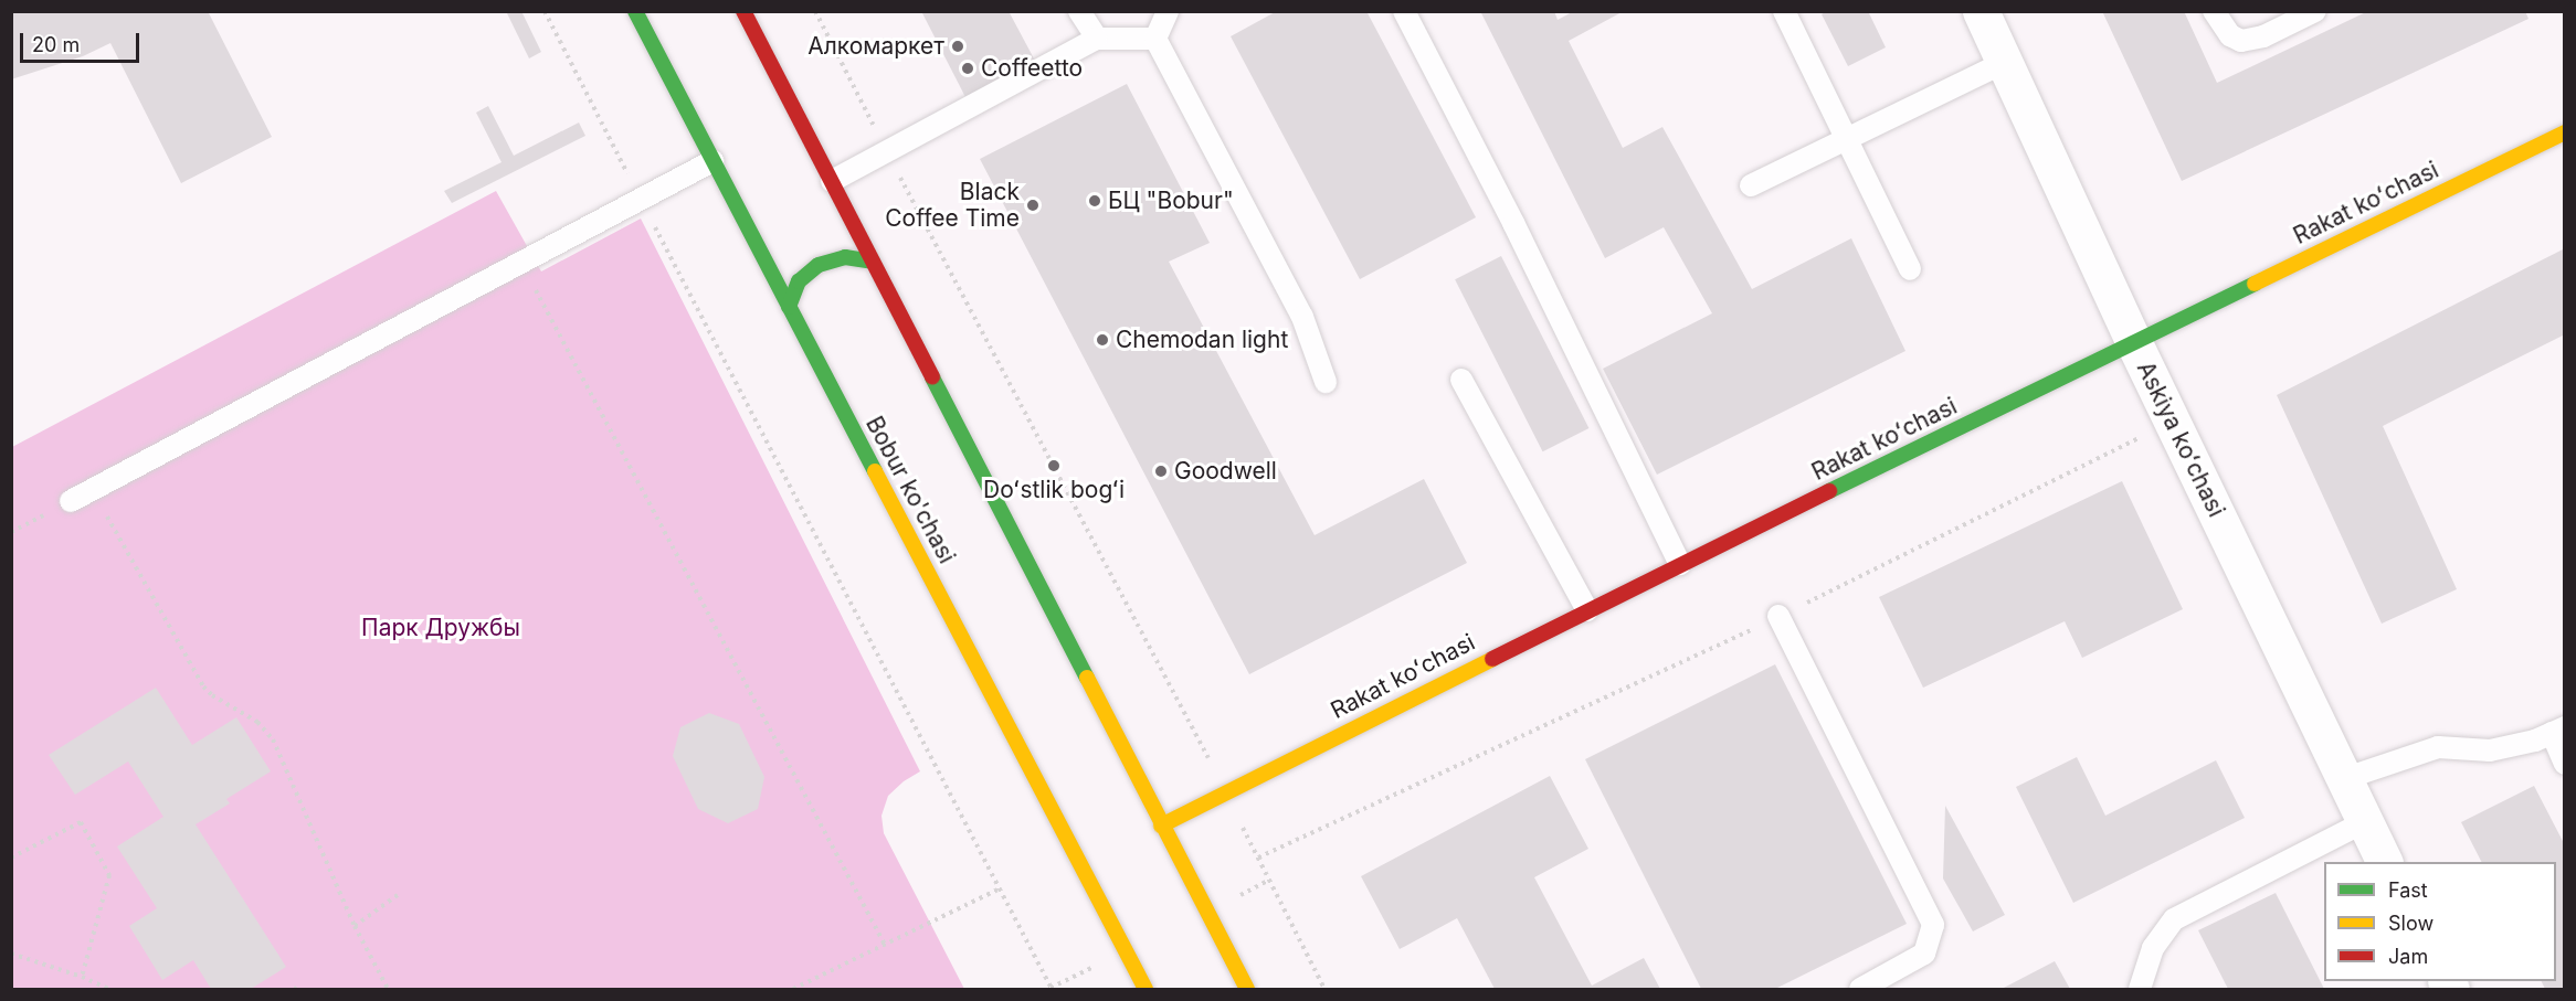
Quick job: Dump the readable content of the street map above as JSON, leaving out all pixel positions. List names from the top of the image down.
{
  "streets": {
    "main road": ["Rakat koʻchasi", "Bobur ko'chasi"],
    "street": ["Askiya koʻchasi"]
  },
  "crossings": [
    ["Rakat koʻchasi", "Askiya koʻchasi"]
  ],
  "parks": ["Парк Дружбы"],
  "places": [
    "Алкомаркет",
    "Coffeetto",
    "БЦ \"Bobur\"",
    "Black Coffee Time",
    "Chemodan light",
    "Doʻstlik bogʻi",
    "Goodwell"
  ],
  "legend": ["Fast", "Slow", "Jam"],
  "scale_bar": "20 m"
}
